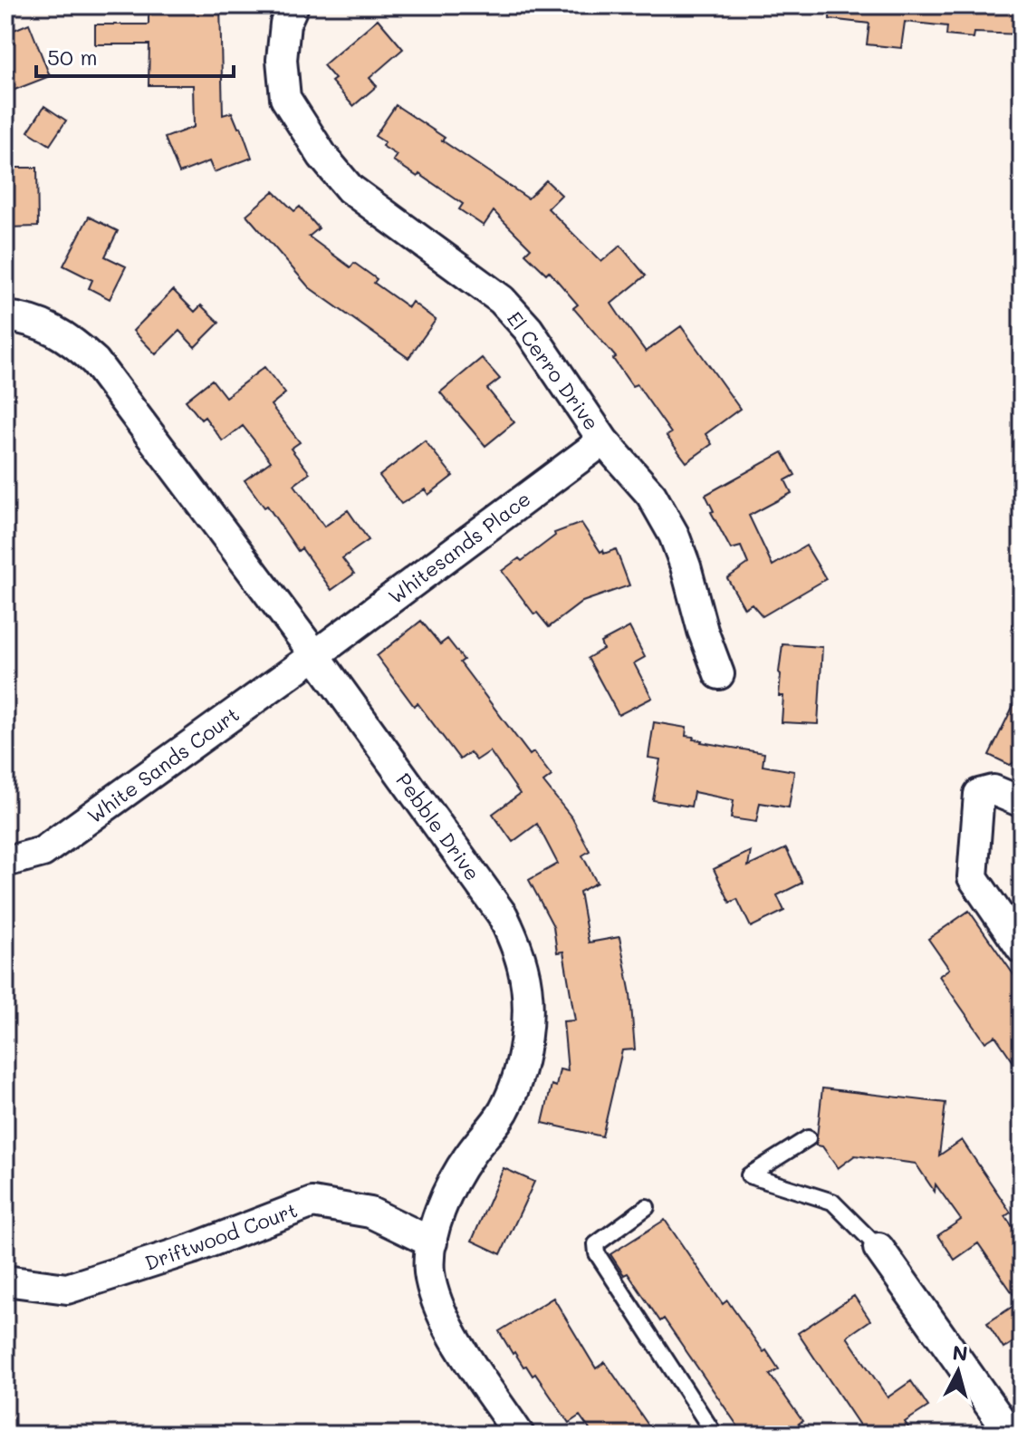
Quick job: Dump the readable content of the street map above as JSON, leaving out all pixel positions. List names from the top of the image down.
{
  "streets": {
    "street": [
      "El Cerro Drive",
      "Whitesands Place",
      "White Sands Court",
      "Pebble Drive",
      "Driftwood Court"
    ]
  },
  "crossings": [
    ["El Cerro Drive", "Whitesands Place"],
    ["Whitesands Place", "White Sands Court"],
    ["Whitesands Place", "Pebble Drive"],
    ["White Sands Court", "Pebble Drive"],
    ["Pebble Drive", "Driftwood Court"]
  ],
  "scale_bar": "50 m",
  "north": "top"
}
